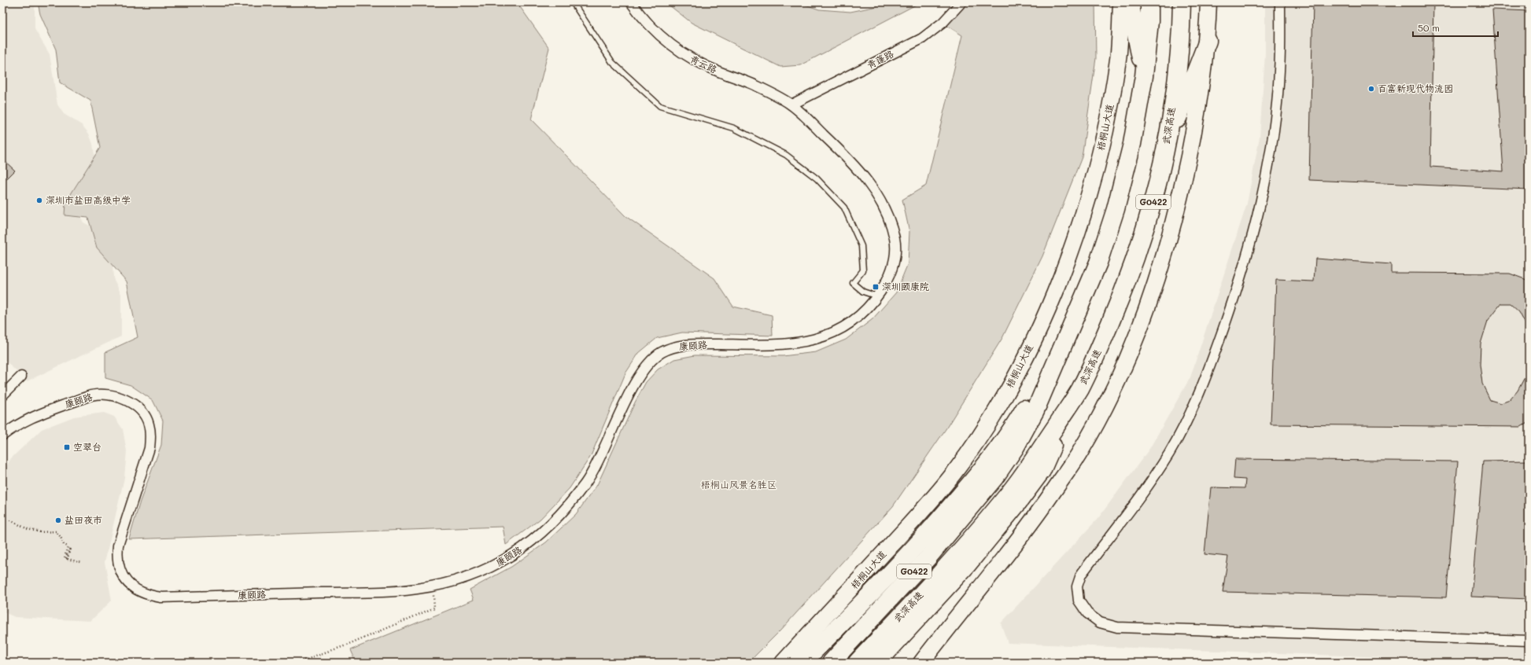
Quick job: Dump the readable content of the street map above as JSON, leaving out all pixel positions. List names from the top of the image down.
{
  "streets": {
    "highway": ["武深高速", "G0422"],
    "main road": ["梧桐山大道"],
    "street": ["青蓬路", "青云路", "康颐路"]
  },
  "crossings": [
    ["青蓬路", "青云路"],
    ["青蓬路", "康颐路"],
    ["青云路", "康颐路"]
  ],
  "parks": ["梧桐山风景名胜区"],
  "places": {
    "other": ["百富新现代物流园", "深圳市盐田高级中学", "盐田夜市"],
    "transit": ["深圳颐康院", "空翠台"]
  },
  "scale_bar": "50 m"
}
